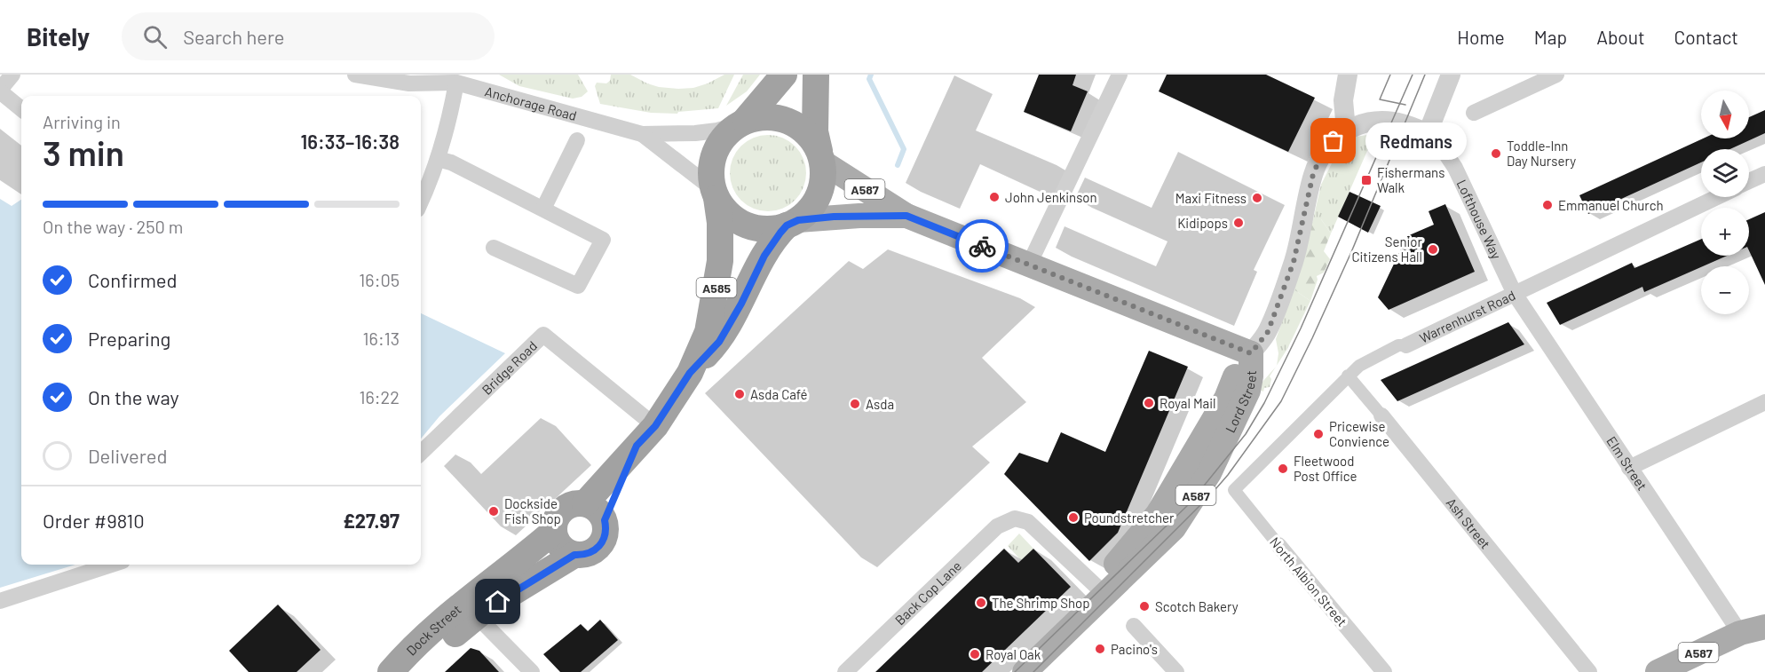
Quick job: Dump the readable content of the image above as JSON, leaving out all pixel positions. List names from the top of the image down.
{
  "streets": {
    "highway": ["A585", "Dock Street"],
    "main road": ["A587", "Lord Street"],
    "street": [
      "Anchorage Road",
      "Lofthouse Way",
      "Warrenhurst Road",
      "Bridge Road",
      "Elm Street",
      "Ash Street",
      "North Albion Street",
      "Back Cop Lane"
    ]
  },
  "crossings": [
    ["Anchorage Road", "A587"],
    ["Anchorage Road", "A585"],
    ["A587", "Lofthouse Way"],
    ["A587", "A585"],
    ["A587", "Lord Street"],
    ["A587", "Elm Street"],
    ["Lofthouse Way", "Warrenhurst Road"],
    ["Lofthouse Way", "Lord Street"],
    ["Lofthouse Way", "Elm Street"],
    ["A585", "Bridge Road"],
    ["A585", "Dock Street"],
    ["Warrenhurst Road", "Elm Street"],
    ["Warrenhurst Road", "Ash Street"],
    ["Warrenhurst Road", "North Albion Street"],
    ["Lord Street", "Back Cop Lane"]
  ],
  "places": {
    "other": [
      "Redmans",
      "Toddle-Inn Day Nursery",
      "John Jenkinson",
      "Maxi Fitness",
      "Emmanuel Church",
      "Kidipops",
      "Senior Citizens Hall",
      "Asda Café",
      "Royal Mail",
      "Asda",
      "Pricewise Convience",
      "Fleetwood Post Office",
      "Dockside Fish Shop",
      "Poundstretcher",
      "The Shrimp Shop",
      "Scotch Bakery",
      "Pacino's",
      "Royal Oak"
    ],
    "transit": ["Fishermans Walk"]
  },
  "north": "bottom",
  "page": {
    "header": "Bitely",
    "search": "Search here",
    "nav": [
      "Home",
      "Map",
      "About",
      "Contact"
    ],
    "map_buttons": ["+", "−"],
    "heading": ["3 min", "Arriving in", "16:33–16:38"],
    "panel": ["Order #9810", "£27.97"],
    "bubble": "Redmans",
    "bar": "On the way · 250 m",
    "list": [
      ["Confirmed", "16:05"],
      ["Preparing", "16:13"],
      ["On the way", "16:22"],
      "Delivered"
    ]
  }
}
